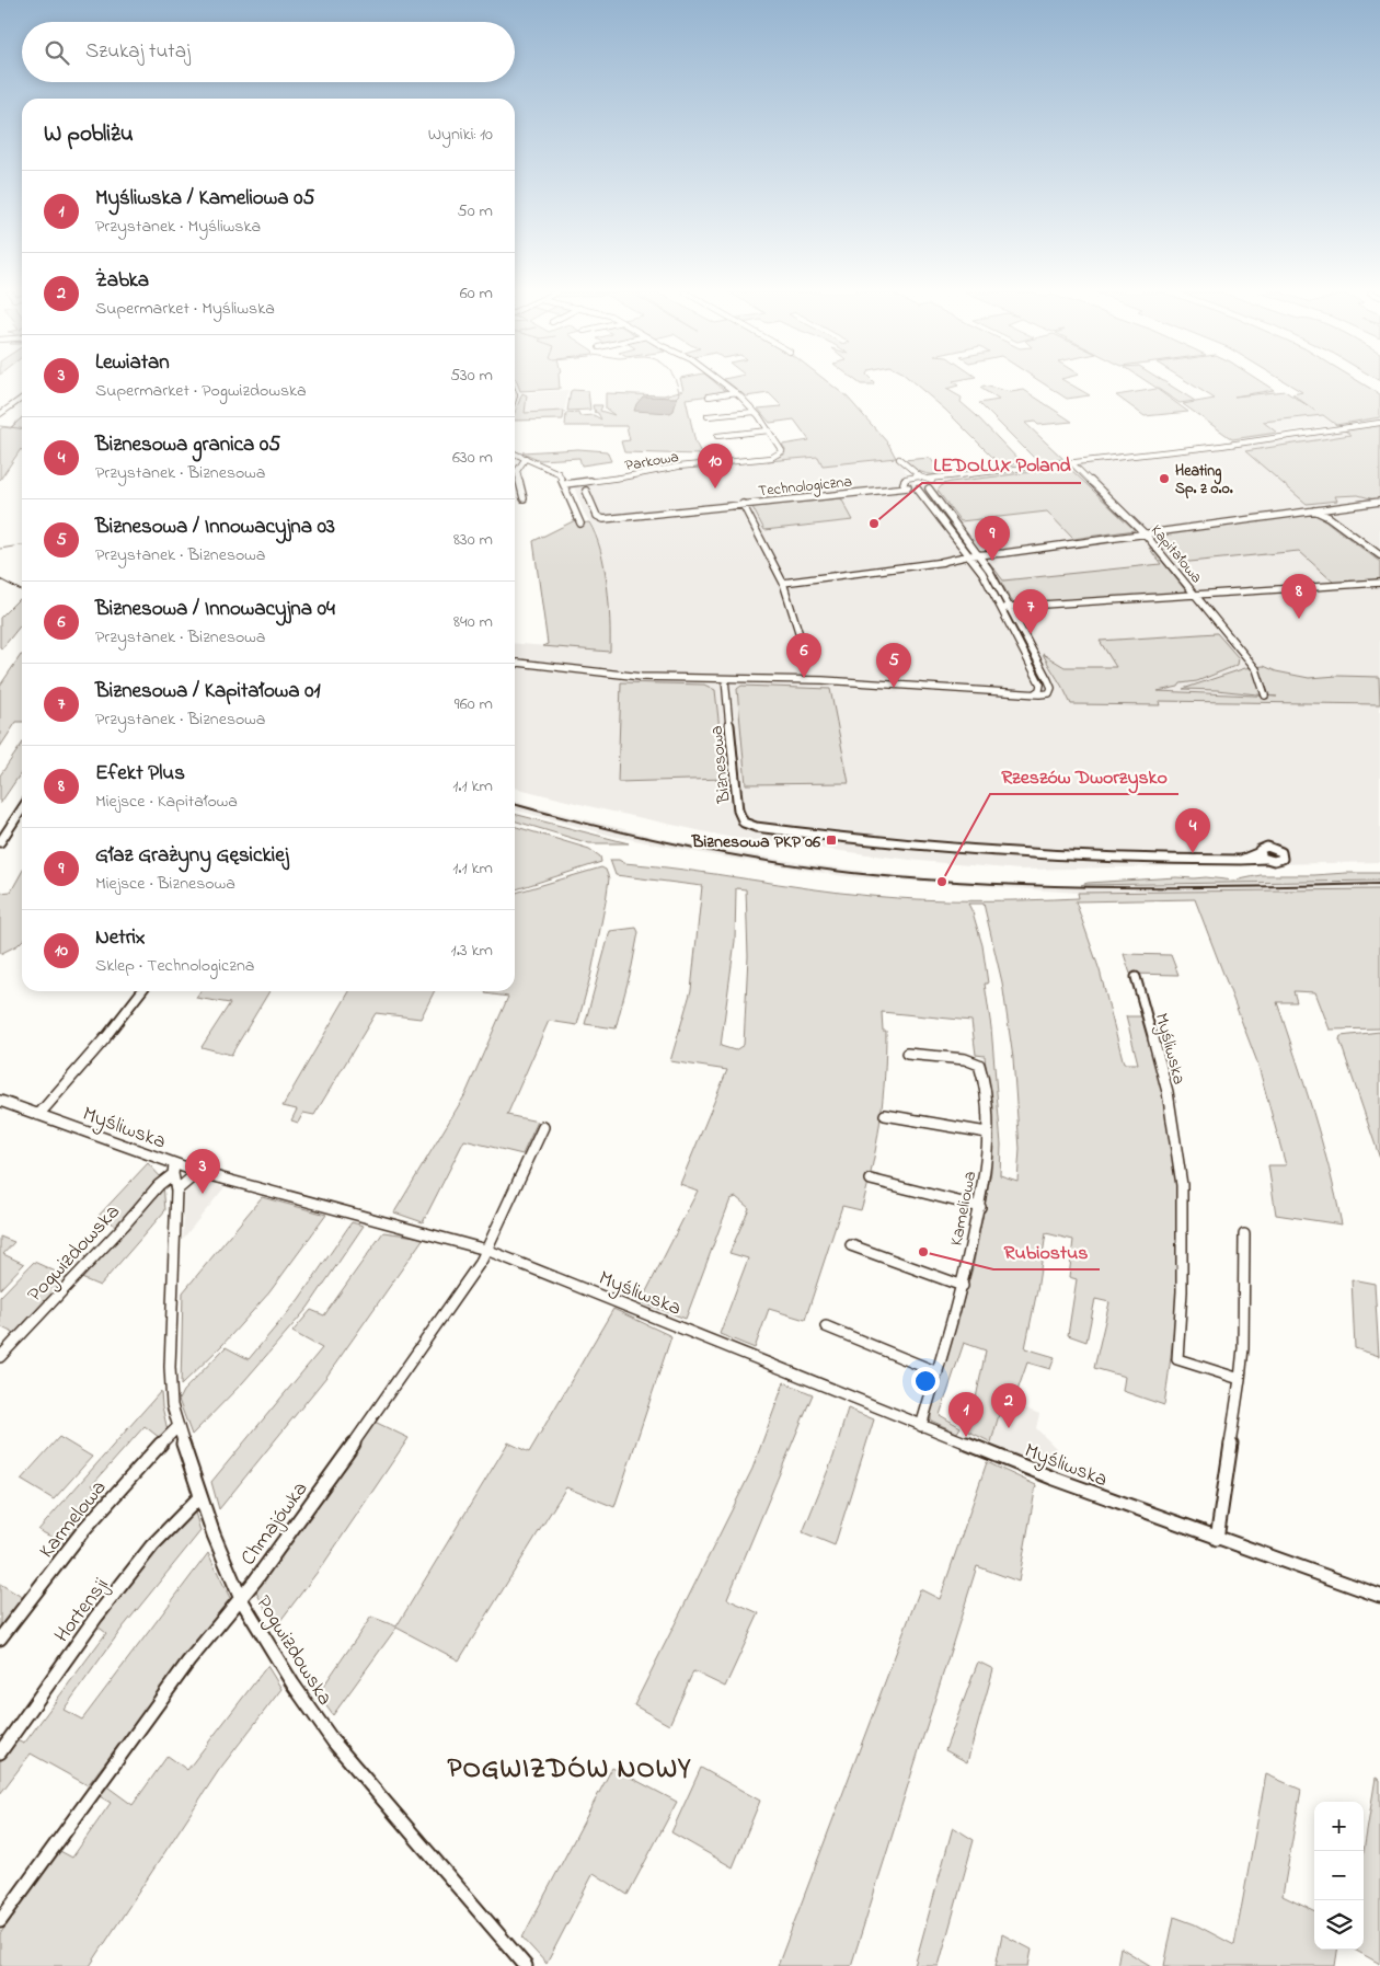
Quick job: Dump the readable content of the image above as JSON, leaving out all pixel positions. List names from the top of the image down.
{
  "streets": {
    "street": [
      "Parkowa",
      "Technologiczna",
      "Kapitałowa",
      "Biznesowa",
      "Myśliwska",
      "Kameliowa",
      "Pogwizdowska",
      "Karmelowa",
      "Chmajówka",
      "Hortensji"
    ]
  },
  "crossings": [
    ["Myśliwska", "Kameliowa"],
    ["Myśliwska", "Pogwizdowska"],
    ["Myśliwska", "Chmajówka"],
    ["Pogwizdowska", "Karmelowa"],
    ["Pogwizdowska", "Chmajówka"],
    ["Pogwizdowska", "Hortensji"]
  ],
  "districts": ["POGWIZDÓW NOWY"],
  "places": {
    "other": [
      "Heating Sp. z o.o.",
      "LEDOLUX Poland",
      "Rzeszów Dworzysko",
      "Rubiostus"
    ],
    "transit": ["Biznesowa PKP 06"]
  },
  "page": {
    "search": "Szukaj tutaj",
    "heading": ["W pobliżu", "Wyniki: 10"],
    "list": [
      {
        "mark": "1",
        "name": "Myśliwska / Kameliowa 05",
        "note": "Przystanek · Myśliwska",
        "value": "50 m"
      },
      {
        "mark": "2",
        "name": "Żabka",
        "note": "Supermarket · Myśliwska",
        "value": "60 m"
      },
      {
        "mark": "3",
        "name": "Lewiatan",
        "note": "Supermarket · Pogwizdowska",
        "value": "530 m"
      },
      {
        "mark": "4",
        "name": "Biznesowa granica 05",
        "note": "Przystanek · Biznesowa",
        "value": "630 m"
      },
      {
        "mark": "5",
        "name": "Biznesowa / Innowacyjna 03",
        "note": "Przystanek · Biznesowa",
        "value": "830 m"
      },
      {
        "mark": "6",
        "name": "Biznesowa / Innowacyjna 04",
        "note": "Przystanek · Biznesowa",
        "value": "840 m"
      },
      {
        "mark": "7",
        "name": "Biznesowa / Kapitałowa 01",
        "note": "Przystanek · Biznesowa",
        "value": "960 m"
      },
      {
        "mark": "8",
        "name": "Efekt Plus",
        "note": "Miejsce · Kapitałowa",
        "value": "1.1 km"
      },
      {
        "mark": "9",
        "name": "Głaz Grażyny Gęsickiej",
        "note": "Miejsce · Biznesowa",
        "value": "1.1 km"
      },
      {
        "mark": "10",
        "name": "Netrix",
        "note": "Sklep · Technologiczna",
        "value": "1.3 km"
      }
    ],
    "pins": [
      "10",
      "9",
      "8",
      "7",
      "6",
      "5",
      "4",
      "3",
      "2",
      "1"
    ],
    "map_buttons": ["+", "−"]
  }
}
